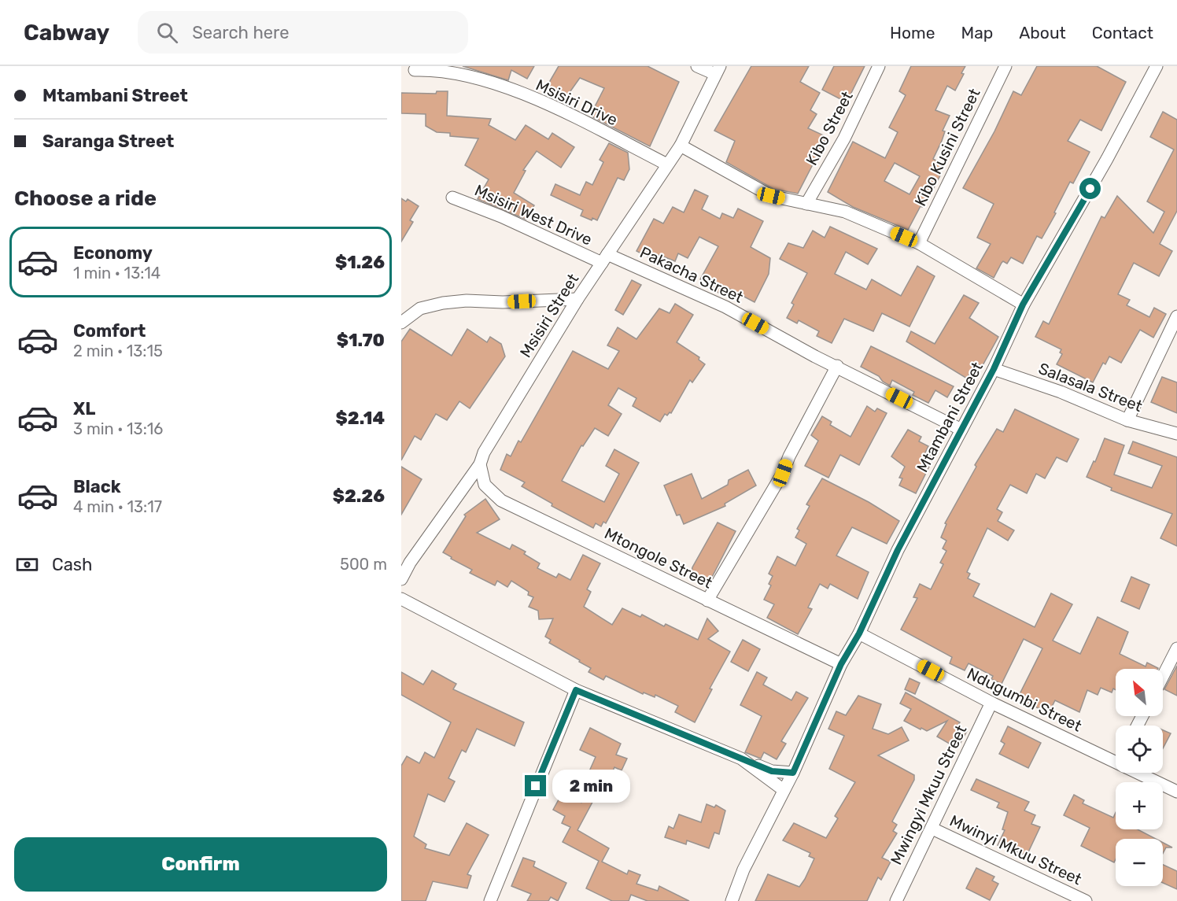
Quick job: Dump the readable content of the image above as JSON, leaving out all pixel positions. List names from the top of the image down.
{
  "streets": {
    "street": [
      "Msisiri Drive",
      "Kibo Street",
      "Kibo Kusini Street",
      "Msisiri West Drive",
      "Pakacha Street",
      "Msisiri Street",
      "Salasala Street",
      "Mtambani Street",
      "Mtongole Street",
      "Ndugumbi Street",
      "Mwingyi Mkuu Street",
      "Mwinyi Mkuu Street"
    ]
  },
  "crossings": [
    ["Msisiri Drive", "Msisiri Street"],
    ["Msisiri West Drive", "Pakacha Street"],
    ["Msisiri West Drive", "Msisiri Street"],
    ["Pakacha Street", "Msisiri Street"],
    ["Pakacha Street", "Mtambani Street"],
    ["Msisiri Street", "Mtongole Street"],
    ["Salasala Street", "Mtambani Street"],
    ["Mtambani Street", "Mtongole Street"],
    ["Mtambani Street", "Ndugumbi Street"],
    ["Ndugumbi Street", "Mwingyi Mkuu Street"],
    ["Mwingyi Mkuu Street", "Mwinyi Mkuu Street"]
  ],
  "north": "top left",
  "page": {
    "header": "Cabway",
    "search": "Search here",
    "nav": [
      "Home",
      "Map",
      "About",
      "Contact"
    ],
    "banner": ["Mtambani Street", "Saranga Street"],
    "heading": "Choose a ride",
    "list": [
      {
        "name": "Economy",
        "note": "1 min · 13:14",
        "value": "$1.26"
      },
      {
        "name": "Comfort",
        "note": "2 min · 13:15",
        "value": "$1.70"
      },
      {
        "name": "XL",
        "note": "3 min · 13:16",
        "value": "$2.14"
      },
      {
        "name": "Black",
        "note": "4 min · 13:17",
        "value": "$2.26"
      }
    ],
    "pay": ["Cash", "500 m"],
    "map_buttons": ["+", "−"],
    "bubble": "2 min",
    "buttons": "Confirm"
  }
}
